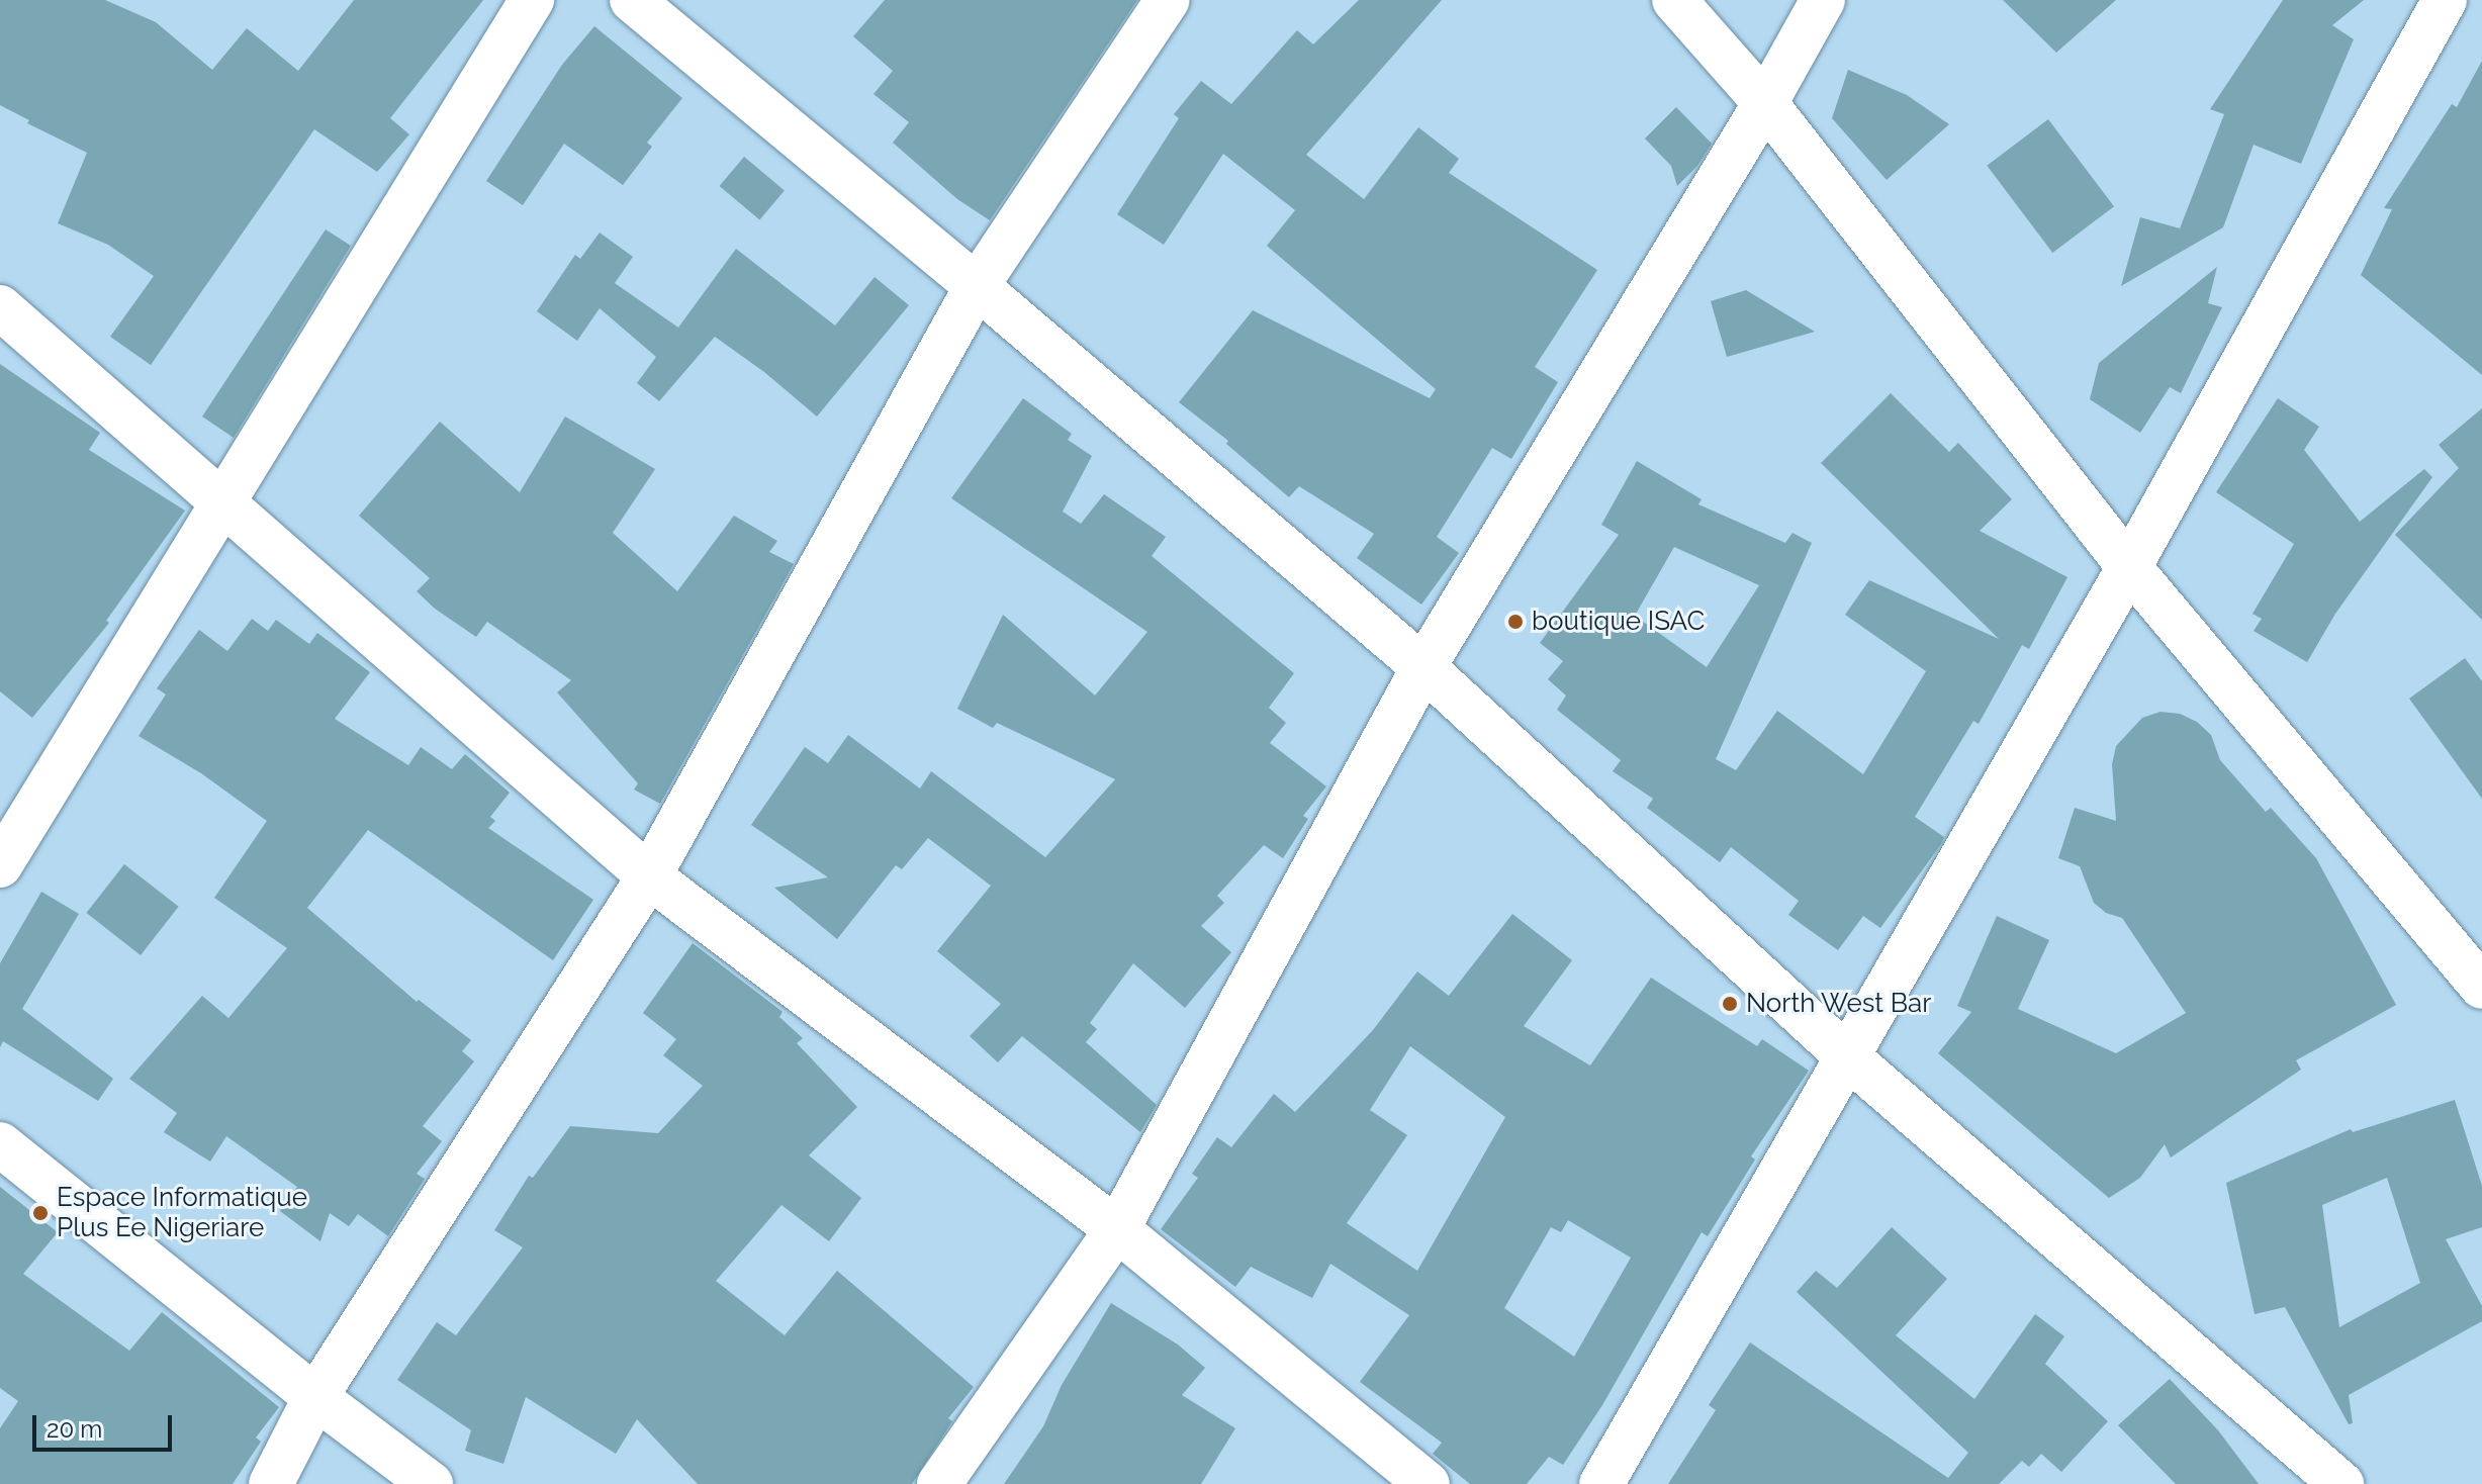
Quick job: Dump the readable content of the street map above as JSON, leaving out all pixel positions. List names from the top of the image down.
{
  "places": ["boutique ISAC", "North West Bar", "Espace Informatique Plus Ee Nigeriare"],
  "scale_bar": "20 m"
}
